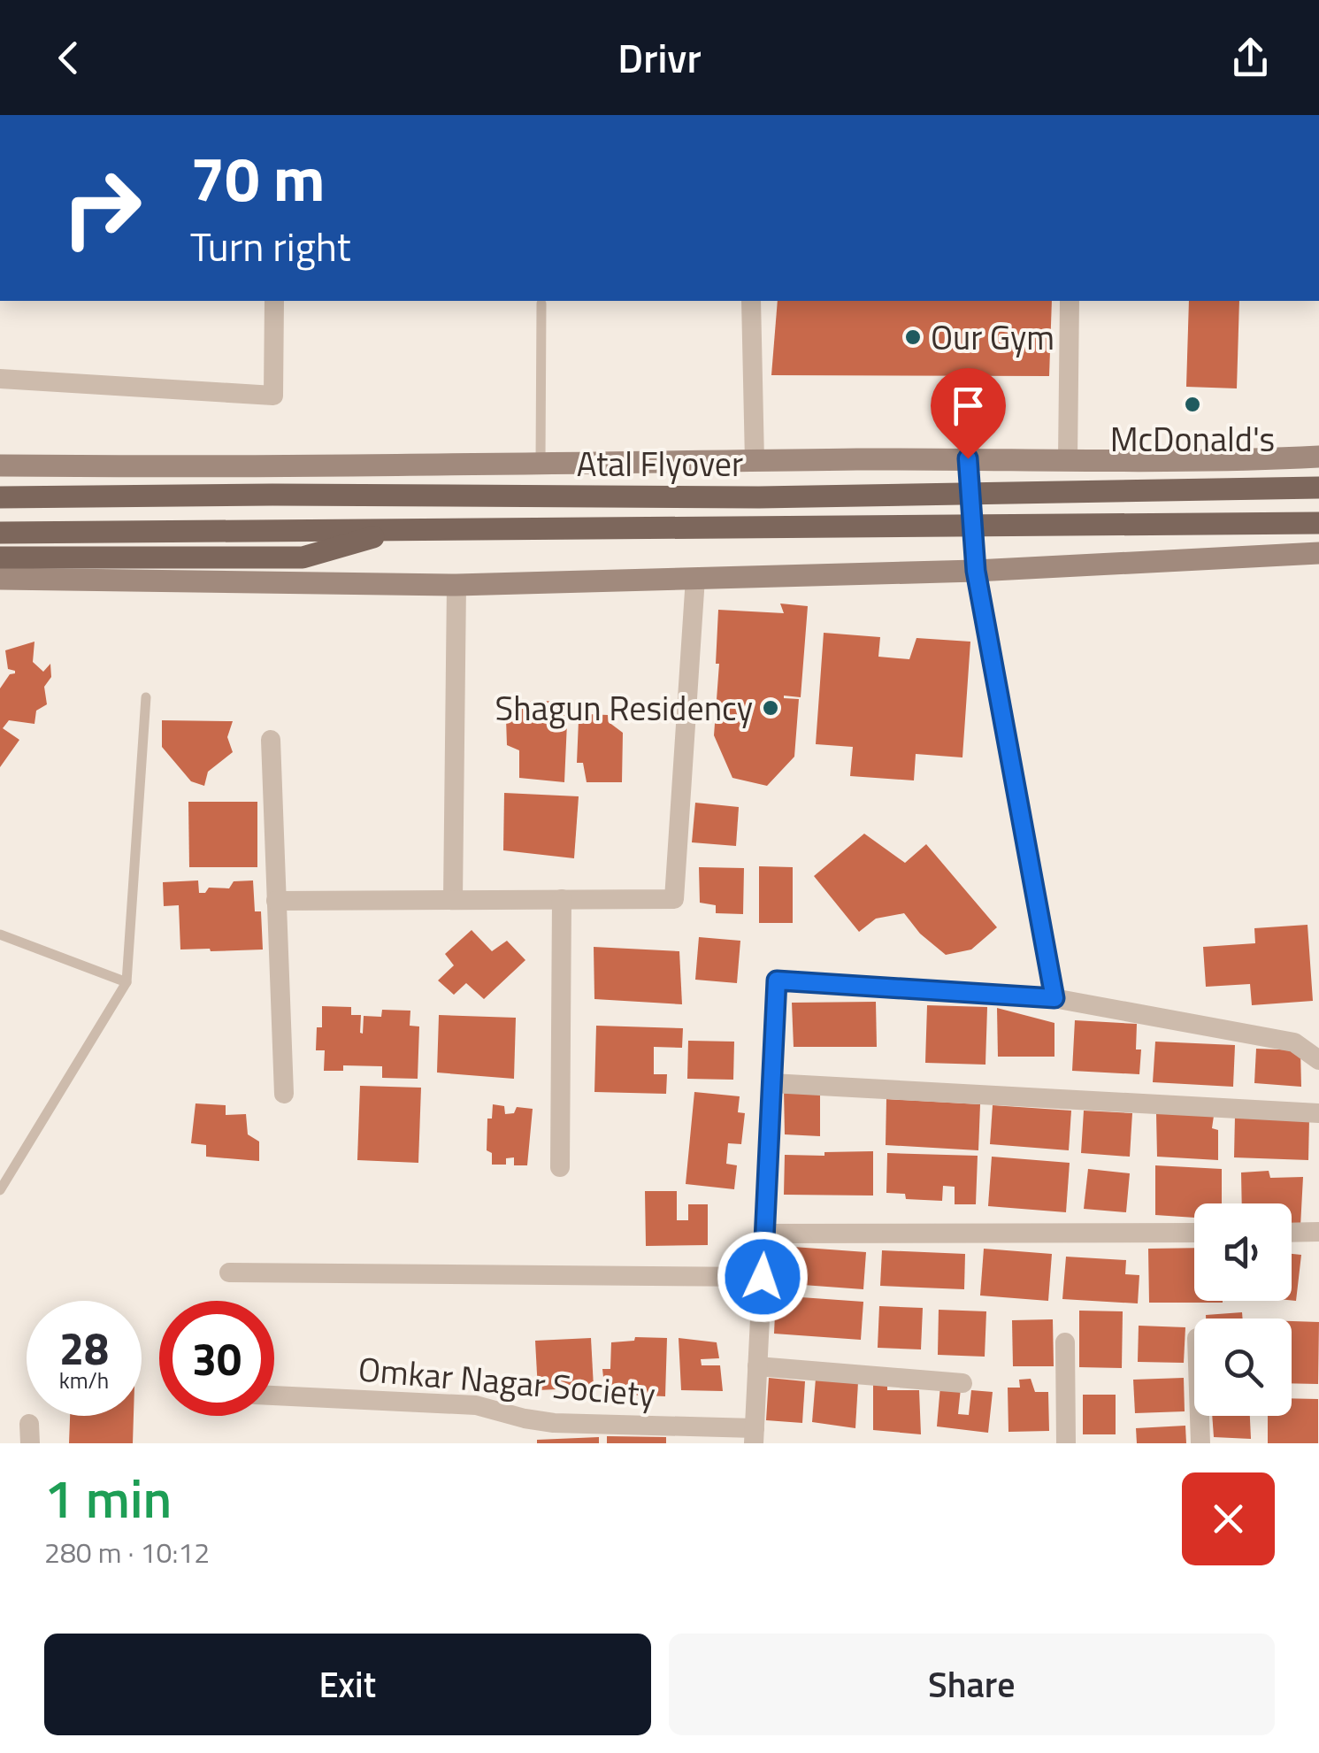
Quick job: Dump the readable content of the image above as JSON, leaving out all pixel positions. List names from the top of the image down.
{
  "streets": {
    "main road": ["Atal Flyover"],
    "street": ["Omkar Nagar Society"]
  },
  "places": ["Our Gym", "McDonald's", "Shagun Residency"],
  "page": {
    "header": "Drivr",
    "turn": ["70 m", "Turn right"],
    "speed": "28 km/h",
    "limit": "30",
    "heading": ["1 min", "280 m · 10:12"],
    "buttons": ["Exit", "Share"]
  }
}
